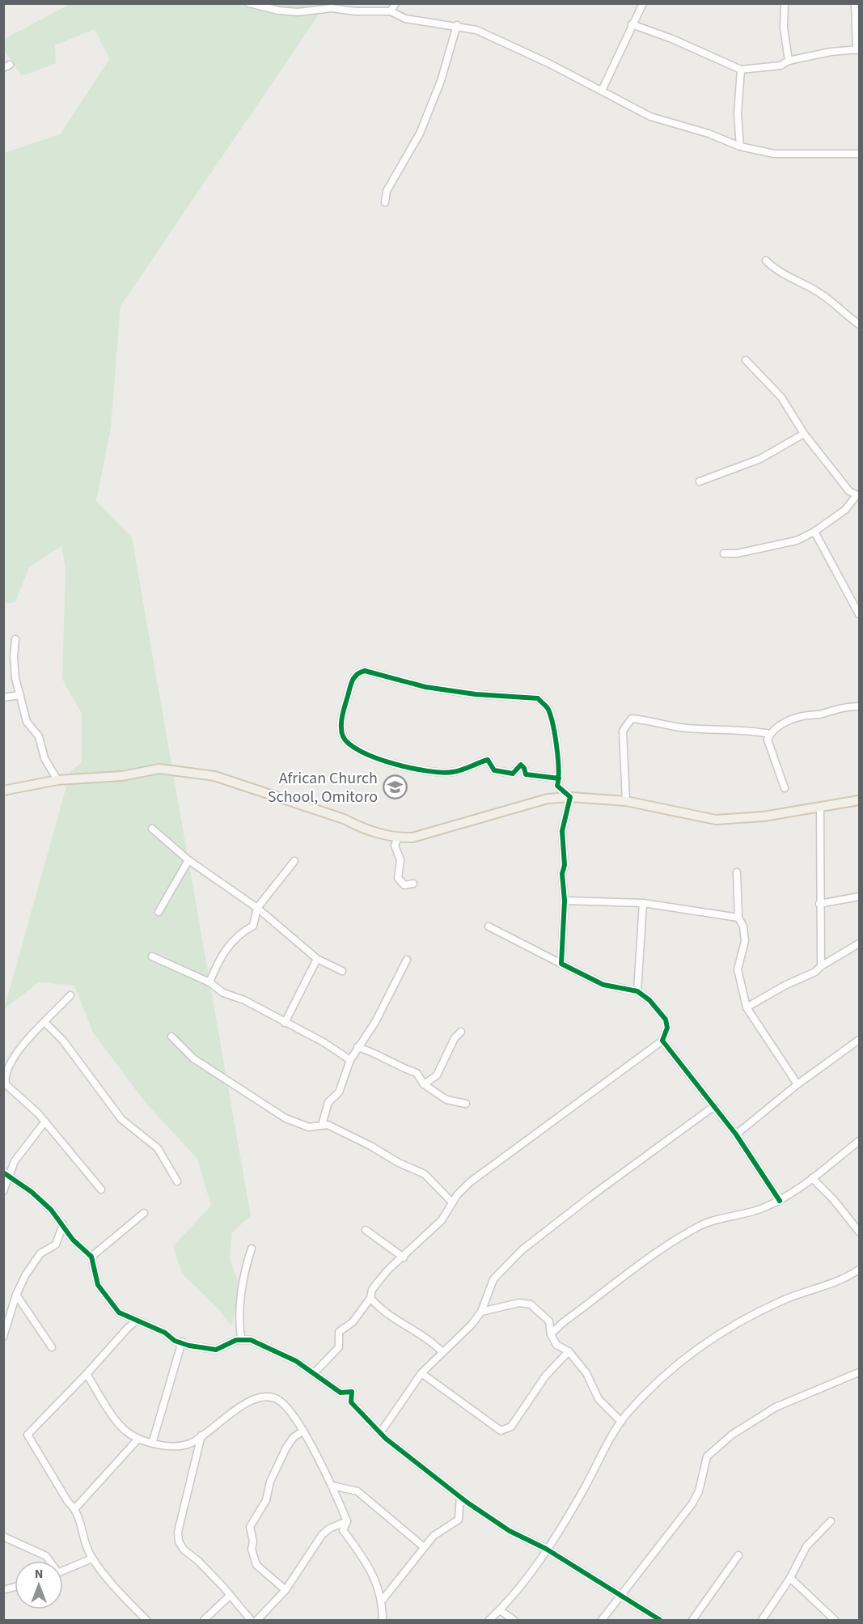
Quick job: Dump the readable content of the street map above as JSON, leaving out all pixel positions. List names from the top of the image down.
{
  "places": {
    "school or university": ["African Church School, Omitoro"]
  },
  "north": "top"
}
